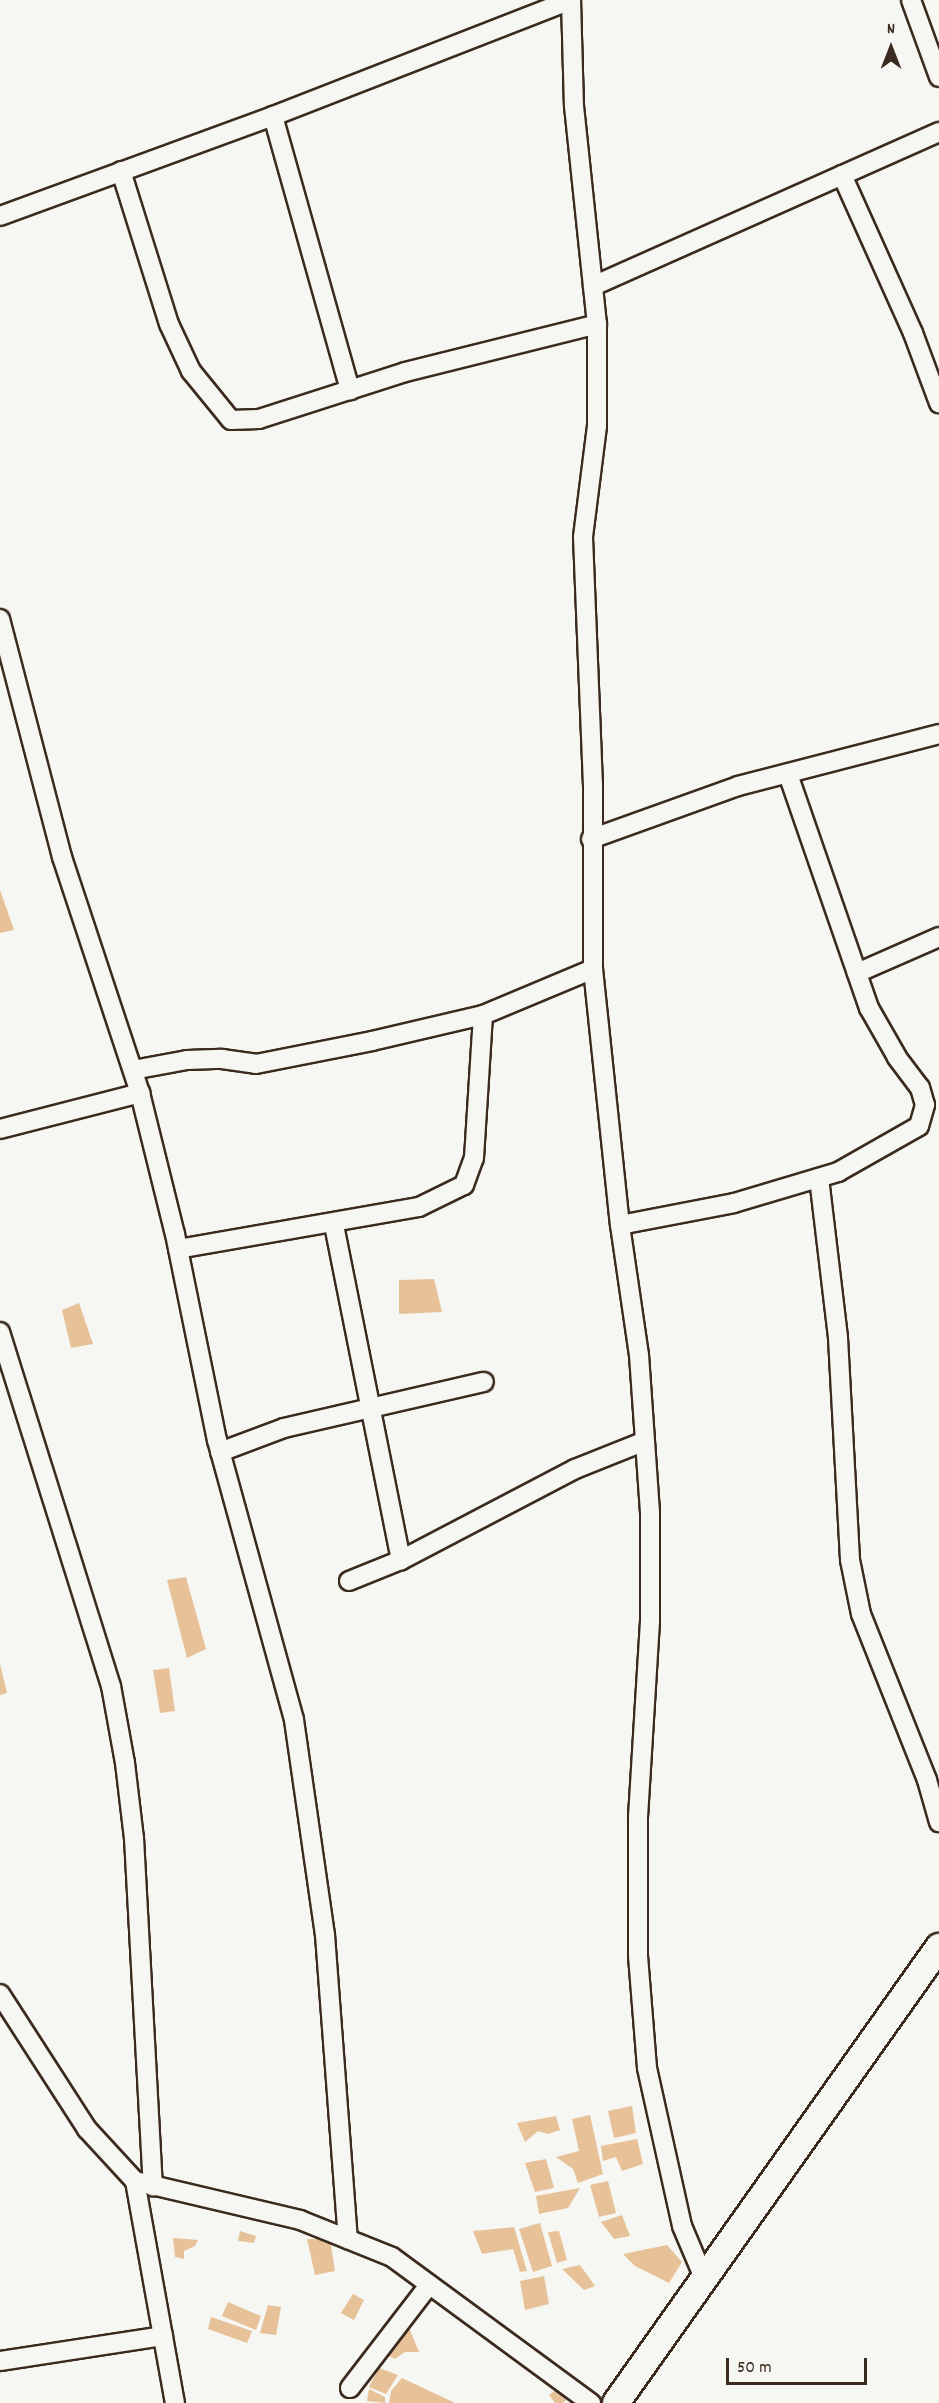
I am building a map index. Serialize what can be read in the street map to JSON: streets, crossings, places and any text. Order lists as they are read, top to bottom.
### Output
{
  "scale_bar": "50 m",
  "north": "top"
}
